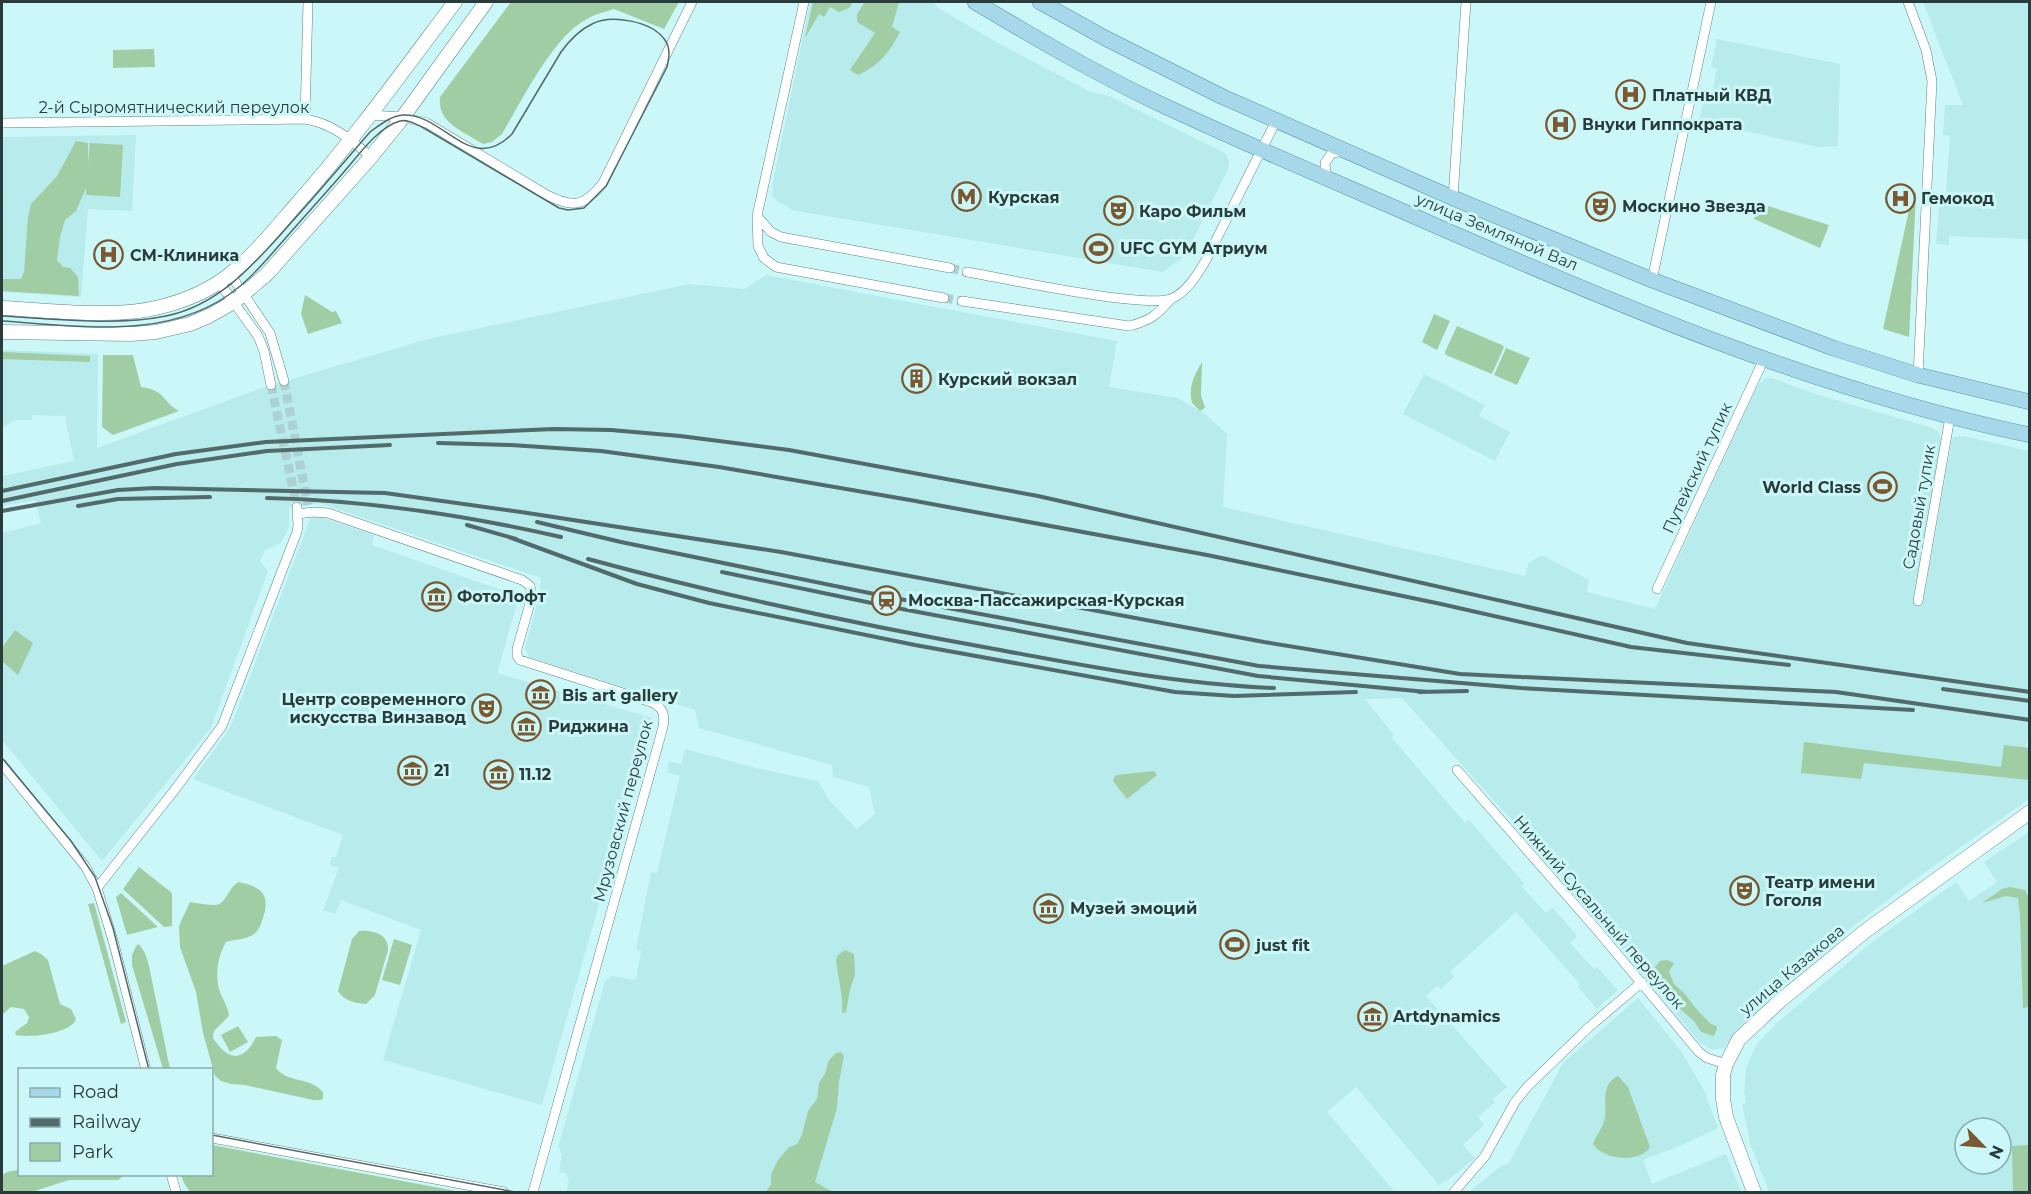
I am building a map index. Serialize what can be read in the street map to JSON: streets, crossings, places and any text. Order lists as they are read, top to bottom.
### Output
{
  "streets": {
    "main road": ["улица Земляной Вал", "улица Казакова"],
    "street": [
      "2-й Сыромятнический переулок",
      "Путейский тупик",
      "Садовый тупик",
      "Мрузовский переулок",
      "Нижний Сусальный переулок"
    ]
  },
  "crossings": [
    ["улица Земляной Вал", "Путейский тупик"],
    ["улица Земляной Вал", "Садовый тупик"],
    ["Нижний Сусальный переулок", "улица Казакова"]
  ],
  "places": {
    "hospital": [
      "Платный КВД",
      "Внуки Гиппократа",
      "Гемокод",
      "СМ-Клиника"
    ],
    "metro station": ["Курская"],
    "theatre": [
      "Москино Звезда",
      "Каро Фильм",
      "Центр современного искусства Винзавод",
      "Театр имени Гоголя"
    ],
    "sports": ["UFC GYM Атриум", "World Class", "just fit"],
    "building": ["Курский вокзал"],
    "museum": [
      "ФотоЛофт",
      "Bis art gallery",
      "Риджина",
      "21",
      "11.12",
      "Музей эмоций",
      "Artdynamics"
    ],
    "station": ["Москва-Пассажирская-Курская"]
  },
  "legend": ["Road", "Railway", "Park"],
  "north": "bottom right"
}
